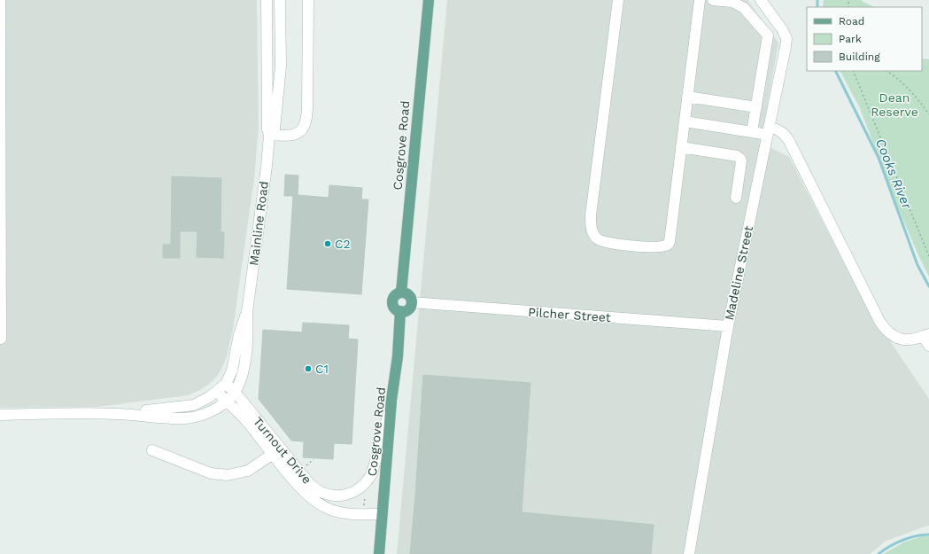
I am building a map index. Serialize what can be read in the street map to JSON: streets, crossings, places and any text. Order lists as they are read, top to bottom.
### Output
{
  "streets": {
    "main road": ["Cosgrove Road"],
    "street": [
      "Mainline Road",
      "Madeline Street",
      "Pilcher Street",
      "Turnout Drive"
    ]
  },
  "crossings": [
    ["Cosgrove Road", "Pilcher Street"],
    ["Cosgrove Road", "Turnout Drive"],
    ["Mainline Road", "Turnout Drive"],
    ["Madeline Street", "Pilcher Street"]
  ],
  "water": ["Cooks River"],
  "parks": ["Dean Reserve"],
  "places": ["C2", "C1"],
  "legend": ["Road", "Park", "Building"]
}
